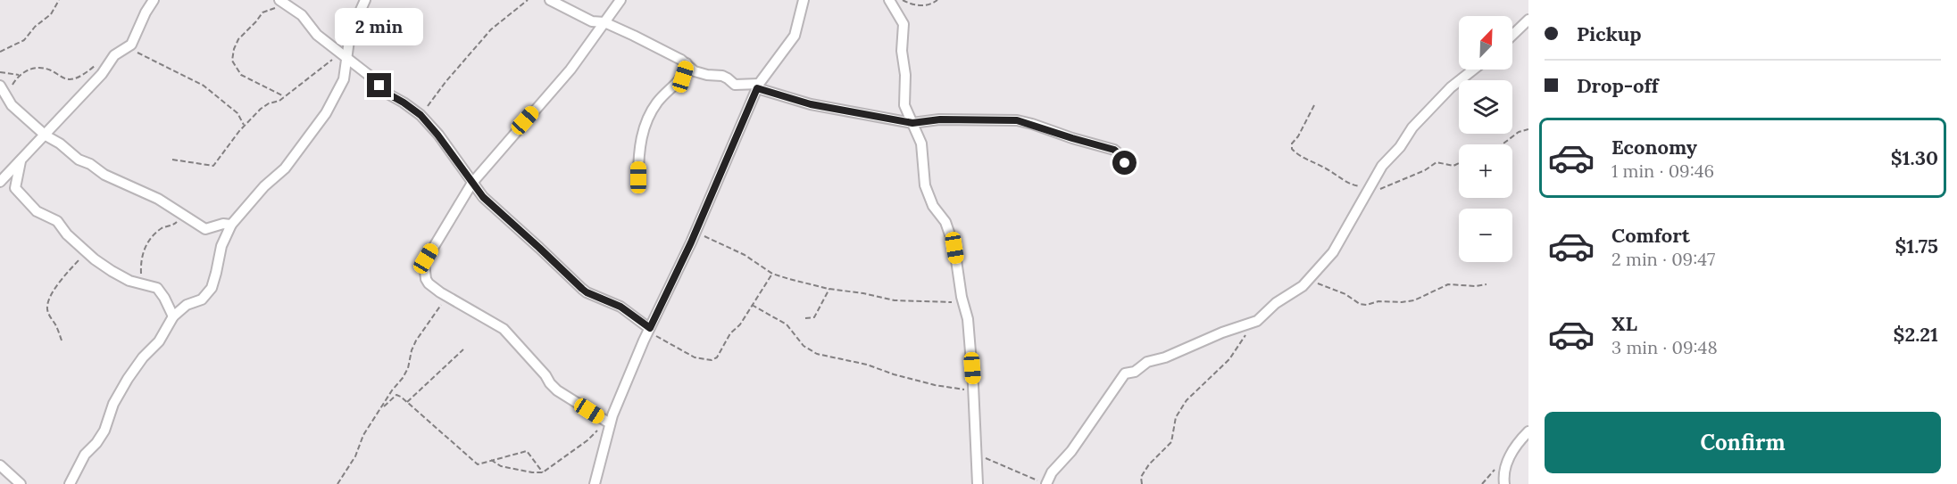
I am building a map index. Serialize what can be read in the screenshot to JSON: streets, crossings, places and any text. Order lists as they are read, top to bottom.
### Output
{
  "north": "top right",
  "page": {
    "banner": ["Pickup", "Drop-off"],
    "bubble": "2 min",
    "map_buttons": ["+", "−"],
    "list": [
      {
        "name": "Economy",
        "note": "1 min · 09:46",
        "value": "$1.30"
      },
      {
        "name": "Comfort",
        "note": "2 min · 09:47",
        "value": "$1.75"
      },
      {
        "name": "XL",
        "note": "3 min · 09:48",
        "value": "$2.21"
      }
    ],
    "buttons": "Confirm"
  }
}
